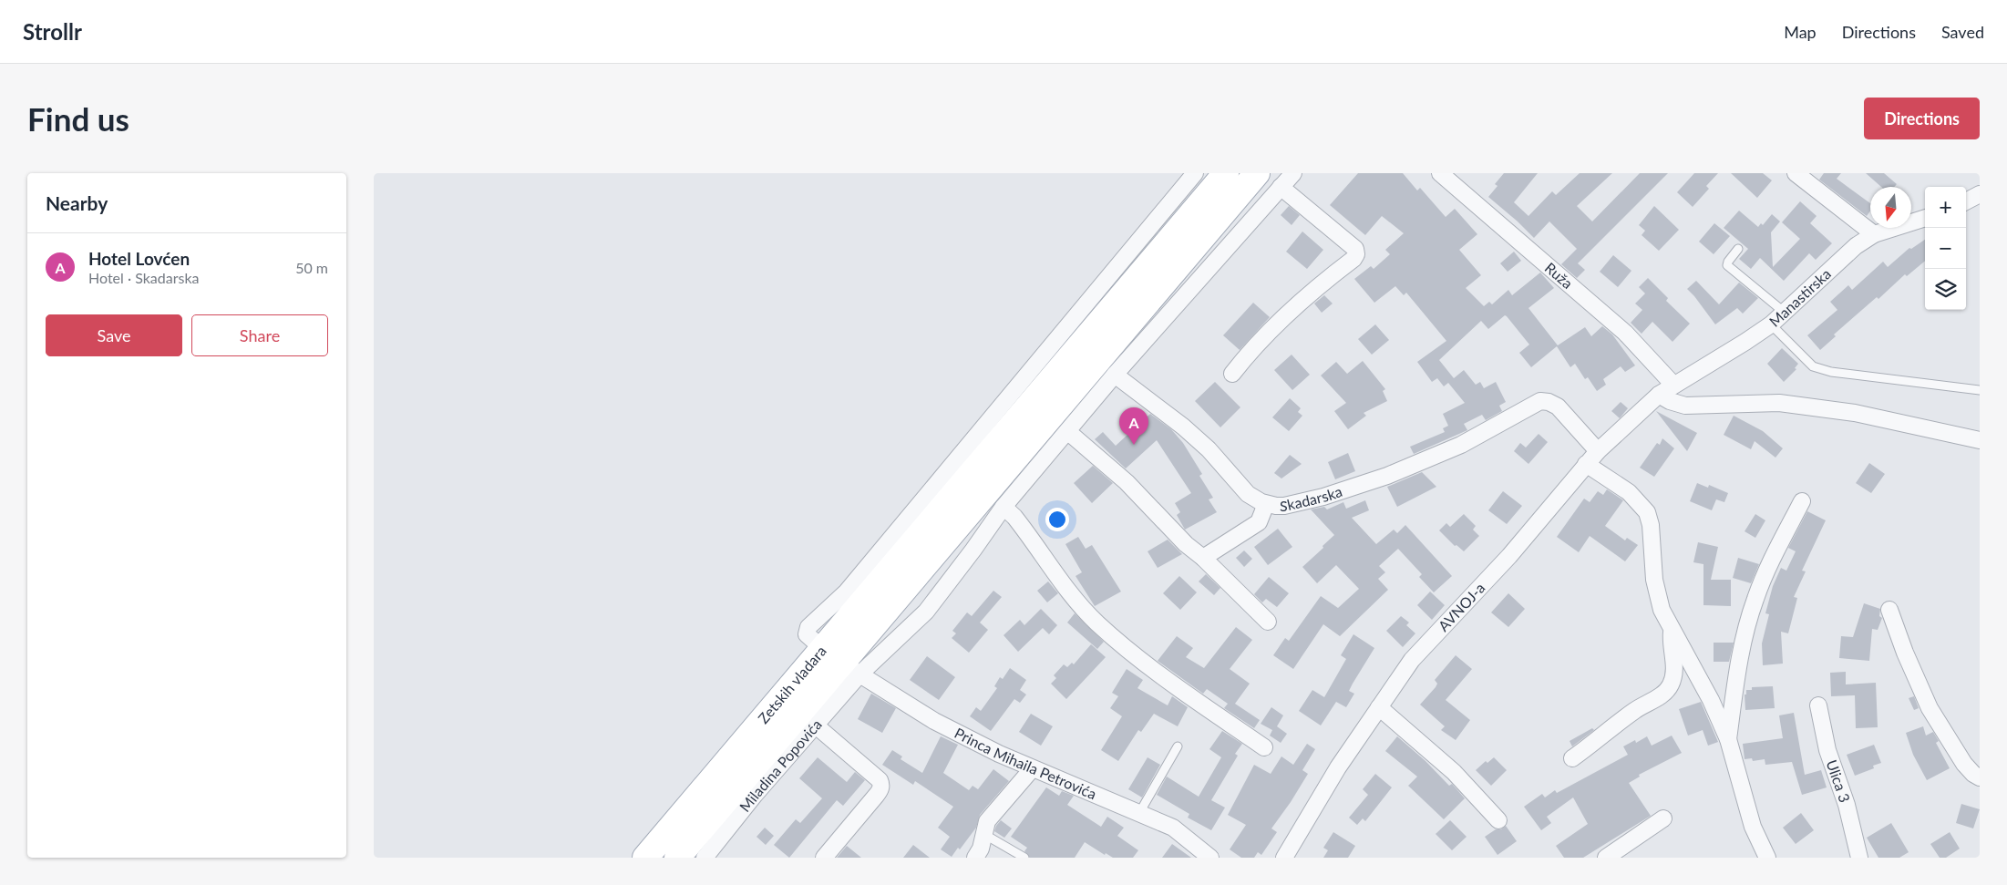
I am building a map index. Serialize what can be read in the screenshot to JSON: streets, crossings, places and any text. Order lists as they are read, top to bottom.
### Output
{
  "streets": {
    "main road": ["Zetskih vladara"],
    "street": [
      "Ruža",
      "Manastirska",
      "Skadarska",
      "AVNOJ-a",
      "Princa Mihaila Petrovića",
      "Miladina Popovića",
      "Ulica 3"
    ]
  },
  "crossings": [
    ["Ruža", "Manastirska"],
    ["Ruža", "AVNOJ-a"],
    ["Manastirska", "AVNOJ-a"],
    ["Skadarska", "AVNOJ-a"],
    ["Skadarska", "Miladina Popovića"],
    ["Zetskih vladara", "Princa Mihaila Petrovića"],
    ["Zetskih vladara", "Miladina Popovića"],
    ["Princa Mihaila Petrovića", "Miladina Popovića"]
  ],
  "north": "bottom",
  "page": {
    "header": "Strollr",
    "nav": ["Map", "Directions", "Saved"],
    "buttons": [
      "Directions",
      ["Save", "Share"]
    ],
    "title": "Find us",
    "heading": "Nearby",
    "map_buttons": ["+", "−"],
    "list": [
      {
        "mark": "A",
        "name": "Hotel Lovćen",
        "note": "Hotel · Skadarska",
        "value": "50 m"
      }
    ],
    "pins": "A"
  }
}
